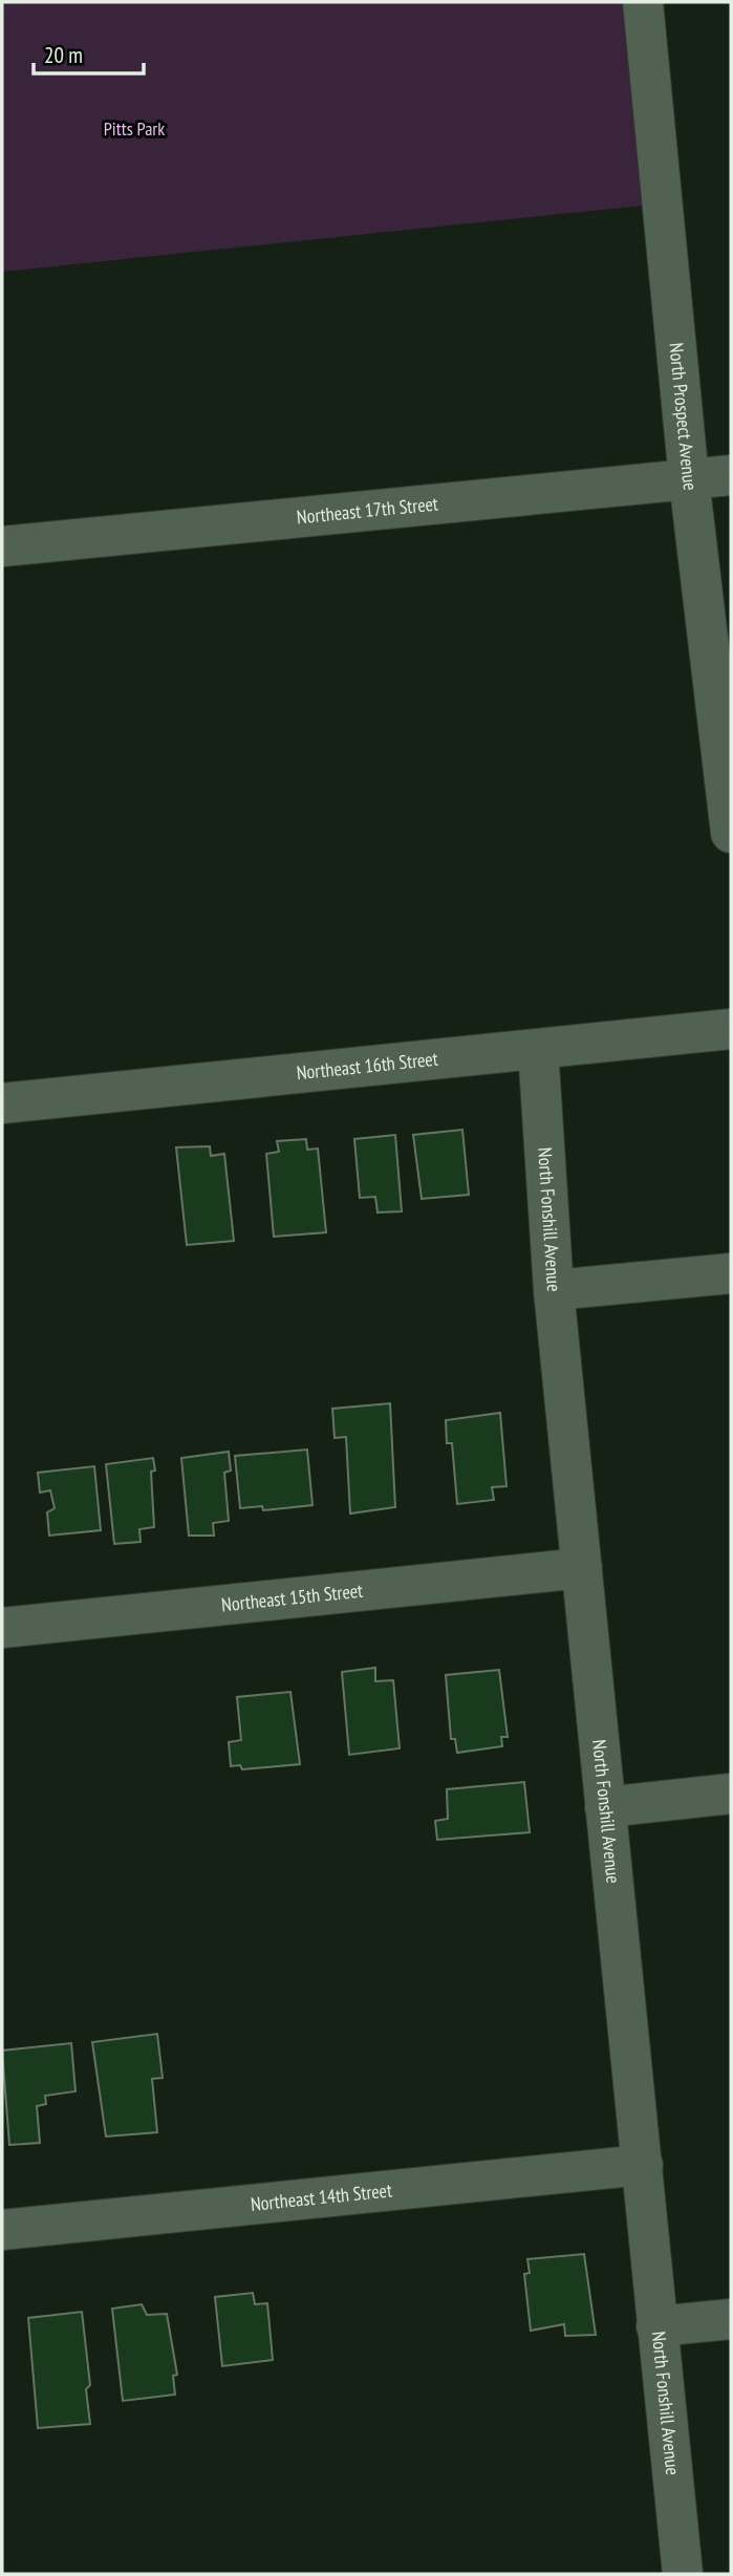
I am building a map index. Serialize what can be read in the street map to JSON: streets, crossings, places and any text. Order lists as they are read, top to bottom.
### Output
{
  "streets": {
    "street": [
      "North Prospect Avenue",
      "Northeast 17th Street",
      "Northeast 16th Street",
      "North Fonshill Avenue",
      "Northeast 15th Street",
      "Northeast 14th Street"
    ]
  },
  "crossings": [
    ["North Prospect Avenue", "Northeast 17th Street"],
    ["Northeast 16th Street", "North Fonshill Avenue"],
    ["North Fonshill Avenue", "Northeast 15th Street"],
    ["North Fonshill Avenue", "Northeast 14th Street"]
  ],
  "parks": ["Pitts Park"],
  "scale_bar": "20 m"
}
